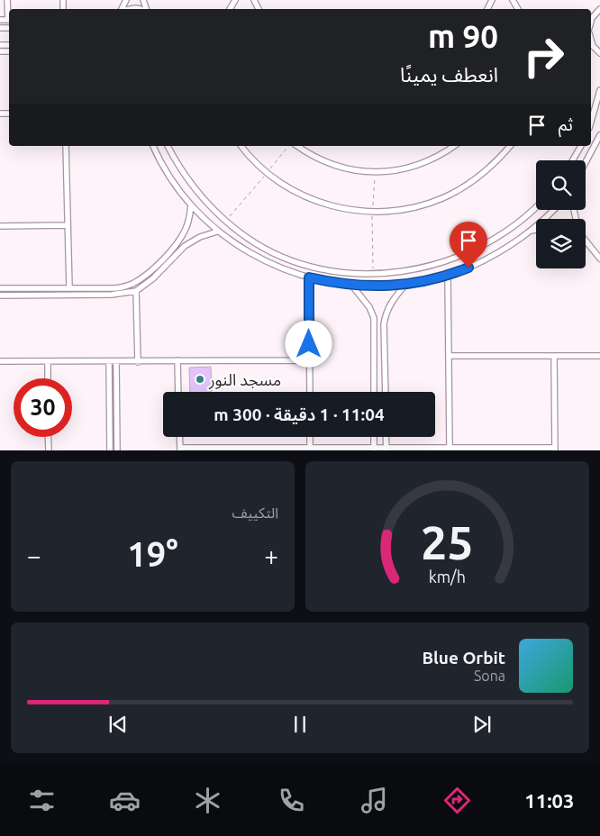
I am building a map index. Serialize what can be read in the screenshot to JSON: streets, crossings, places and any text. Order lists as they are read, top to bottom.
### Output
{
  "places": ["مسجد النور"],
  "page": {
    "turn": ["90 m", "انعطف يمينًا"],
    "then": "ثم",
    "limit": "30",
    "trip": "11:04 · 1 دقيقة · 300 m",
    "tile": "التكييف",
    "heat": ["−", "19°", "+"],
    "song": ["Blue Orbit", "Sona"],
    "tabs": "11:03",
    "gauge": ["25", "km/h"]
  }
}
